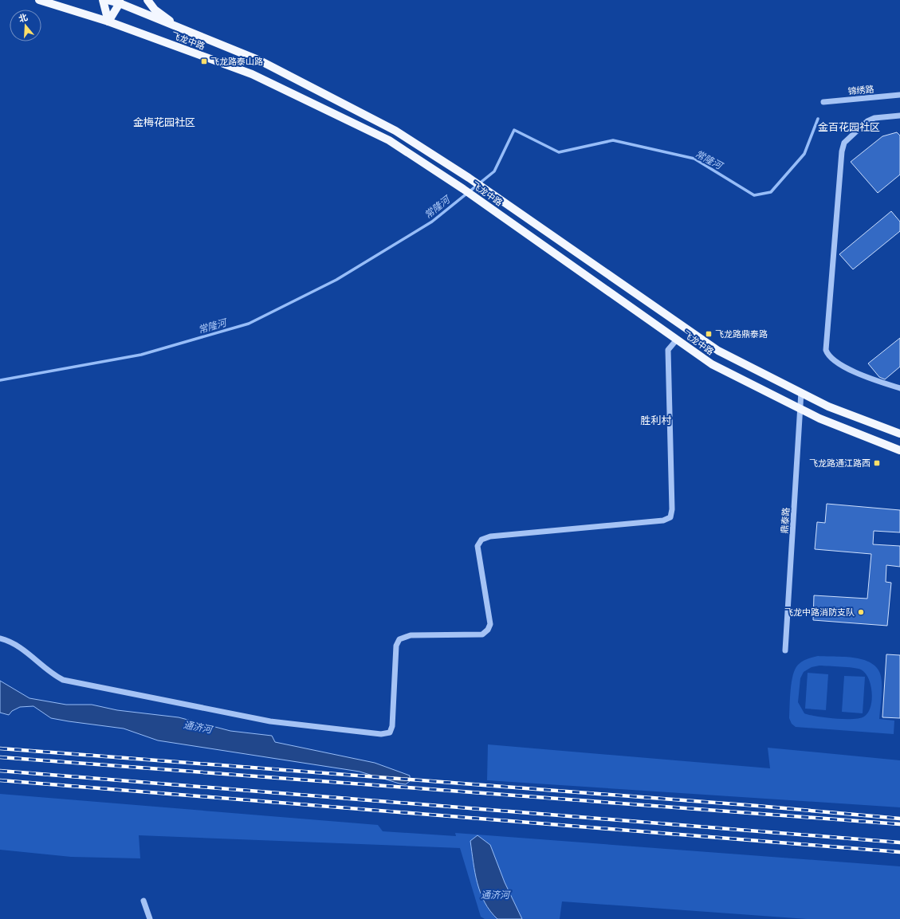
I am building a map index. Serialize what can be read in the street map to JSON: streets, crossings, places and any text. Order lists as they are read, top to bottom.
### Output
{
  "streets": {
    "main road": ["飞龙中路"],
    "street": ["锦绣路", "鼎泰路"]
  },
  "crossings": [
    ["飞龙中路", "鼎泰路"]
  ],
  "districts": ["金梅花园社区", "金百花园社区", "胜利村"],
  "water": ["常隆河", "通济河"],
  "places": {
    "transit": ["飞龙路泰山路", "飞龙路鼎泰路", "飞龙路通江路西"],
    "other": ["飞龙中路消防支队"]
  },
  "north": "top"
}
